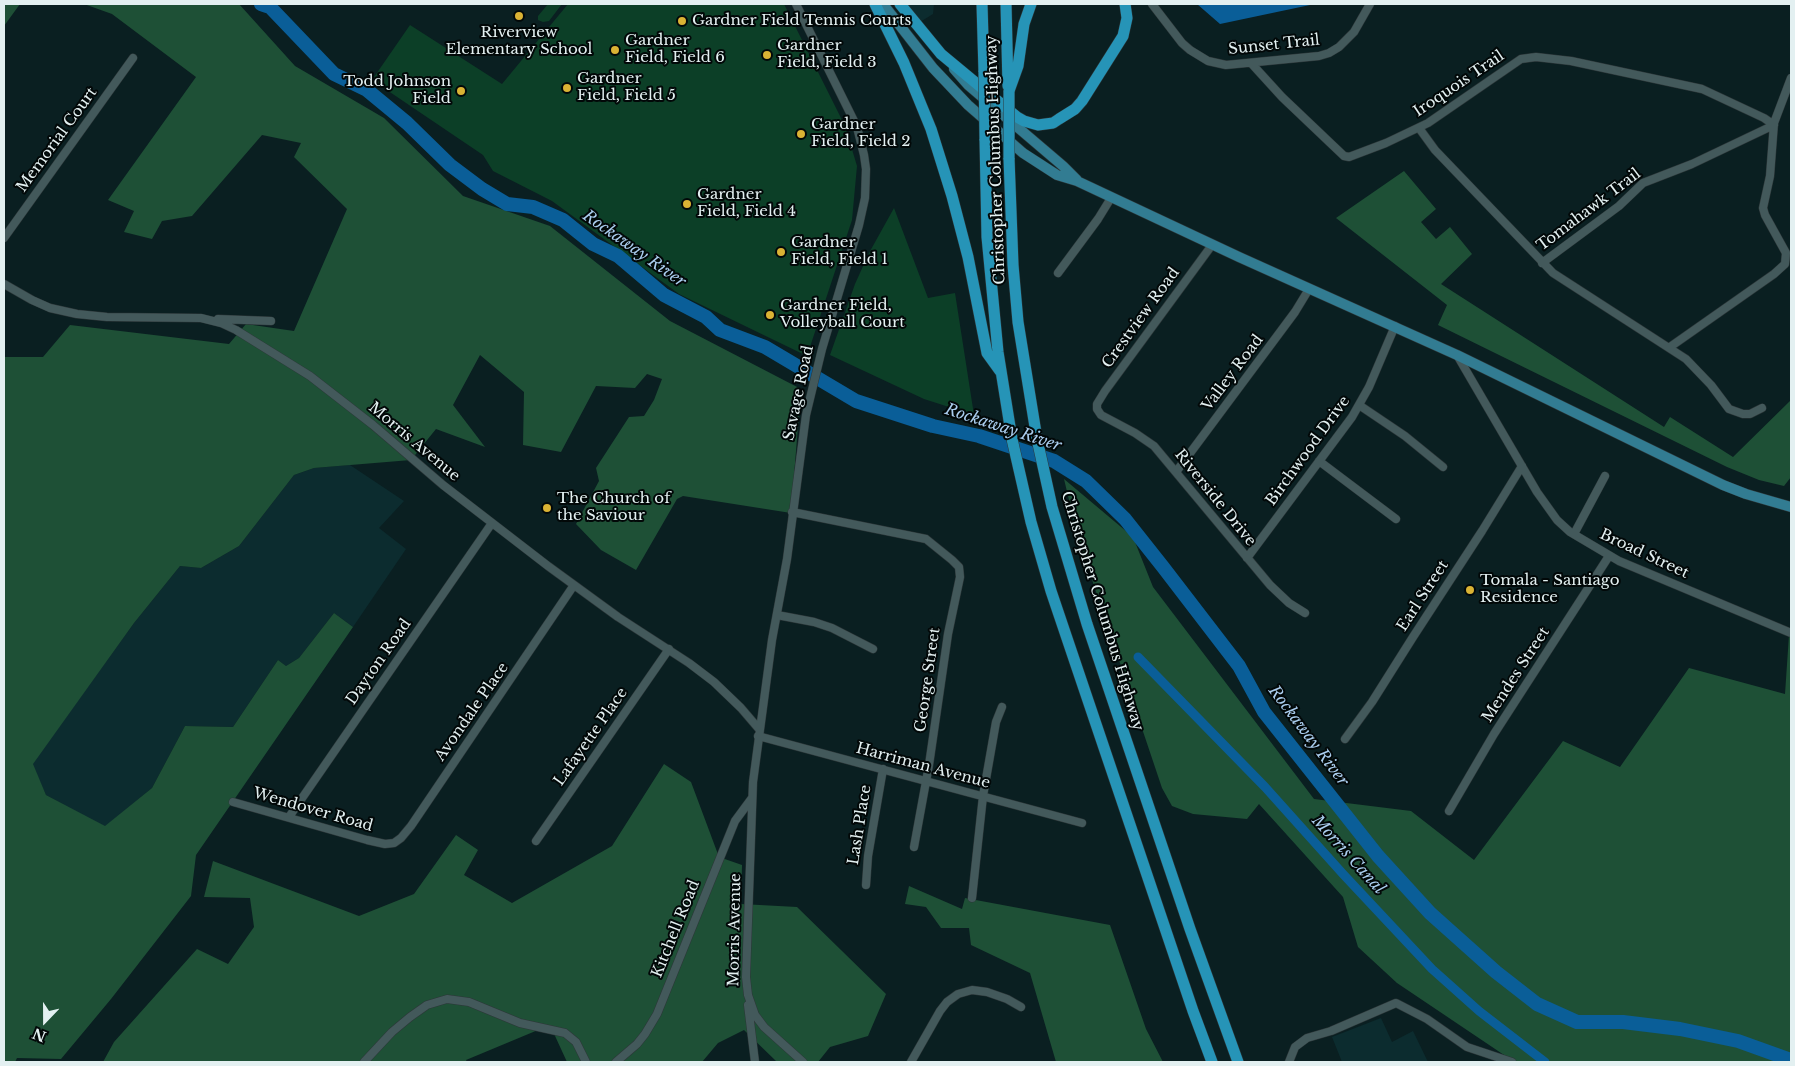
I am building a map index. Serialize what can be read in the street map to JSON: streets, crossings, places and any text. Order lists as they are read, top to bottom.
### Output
{
  "streets": {
    "highway": ["Christopher Columbus Highway"],
    "street": [
      "Sunset Trail",
      "Iroquois Trail",
      "Memorial Court",
      "Tomahawk Trail",
      "Crestview Road",
      "Valley Road",
      "Savage Road",
      "Morris Avenue",
      "Birchwood Drive",
      "Riverside Drive",
      "Broad Street",
      "Earl Street",
      "Dayton Road",
      "Mendes Street",
      "George Street",
      "Avondale Place",
      "Lafayette Place",
      "Harriman Avenue",
      "Wendover Road",
      "Lash Place",
      "Kitchell Road"
    ]
  },
  "crossings": [
    ["Sunset Trail", "Iroquois Trail"],
    ["Iroquois Trail", "Tomahawk Trail"],
    ["Crestview Road", "Riverside Drive"],
    ["Valley Road", "Riverside Drive"],
    ["Savage Road", "Morris Avenue"],
    ["Savage Road", "George Street"],
    ["Savage Road", "Harriman Avenue"],
    ["Morris Avenue", "Dayton Road"],
    ["Morris Avenue", "Avondale Place"],
    ["Morris Avenue", "Lafayette Place"],
    ["Morris Avenue", "Harriman Avenue"],
    ["Morris Avenue", "Kitchell Road"],
    ["Birchwood Drive", "Riverside Drive"],
    ["Broad Street", "Earl Street"],
    ["Broad Street", "Mendes Street"],
    ["Dayton Road", "Wendover Road"],
    ["George Street", "Harriman Avenue"],
    ["Avondale Place", "Wendover Road"],
    ["Harriman Avenue", "Lash Place"]
  ],
  "water": ["Rockaway River", "Morris Canal"],
  "places": [
    "Riverview Elementary School",
    "Gardner Field Tennis Courts",
    "Gardner Field, Field 6",
    "Gardner Field, Field 3",
    "Gardner Field, Field 5",
    "Todd Johnson Field",
    "Gardner Field, Field 2",
    "Gardner Field, Field 4",
    "Gardner Field, Field 1",
    "Gardner Field, Volleyball Court",
    "The Church of the Saviour",
    "Tomala - Santiago Residence"
  ],
  "north": "bottom"
}
